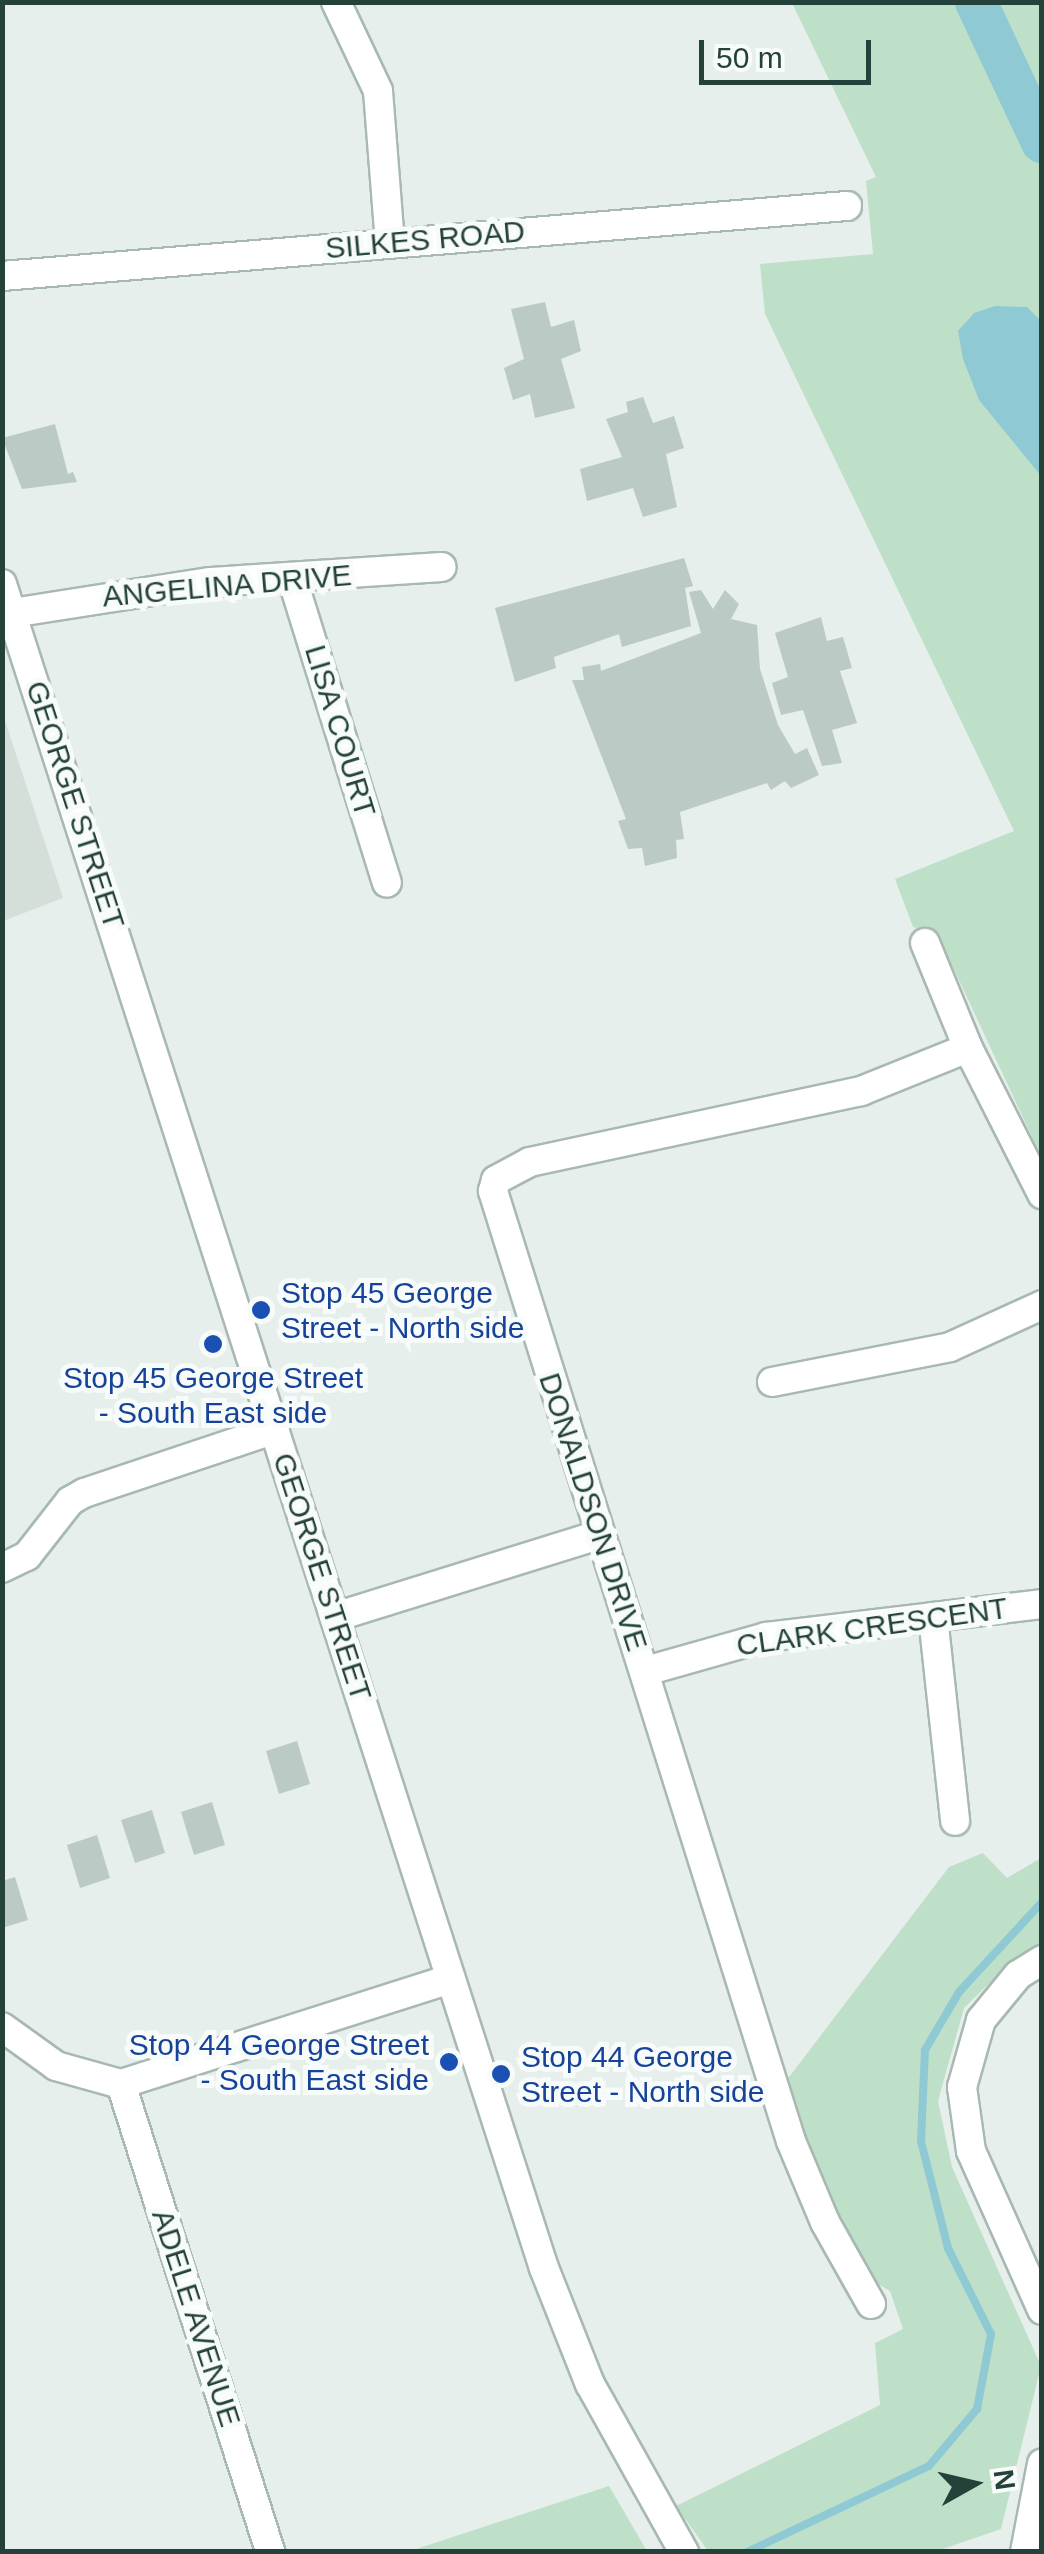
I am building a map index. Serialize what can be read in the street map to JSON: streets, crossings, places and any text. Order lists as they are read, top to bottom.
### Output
{
  "streets": {
    "street": [
      "SILKES ROAD",
      "ANGELINA DRIVE",
      "LISA COURT",
      "GEORGE STREET",
      "DONALDSON DRIVE",
      "CLARK CRESCENT",
      "ADELE AVENUE"
    ]
  },
  "crossings": [
    ["ANGELINA DRIVE", "LISA COURT"],
    ["ANGELINA DRIVE", "GEORGE STREET"],
    ["DONALDSON DRIVE", "CLARK CRESCENT"]
  ],
  "places": [
    "Stop 45 George Street - North side",
    "Stop 45 George Street - South East side",
    "Stop 44 George Street - South East side",
    "Stop 44 George Street - North side"
  ],
  "scale_bar": "50 m",
  "north": "right"
}
